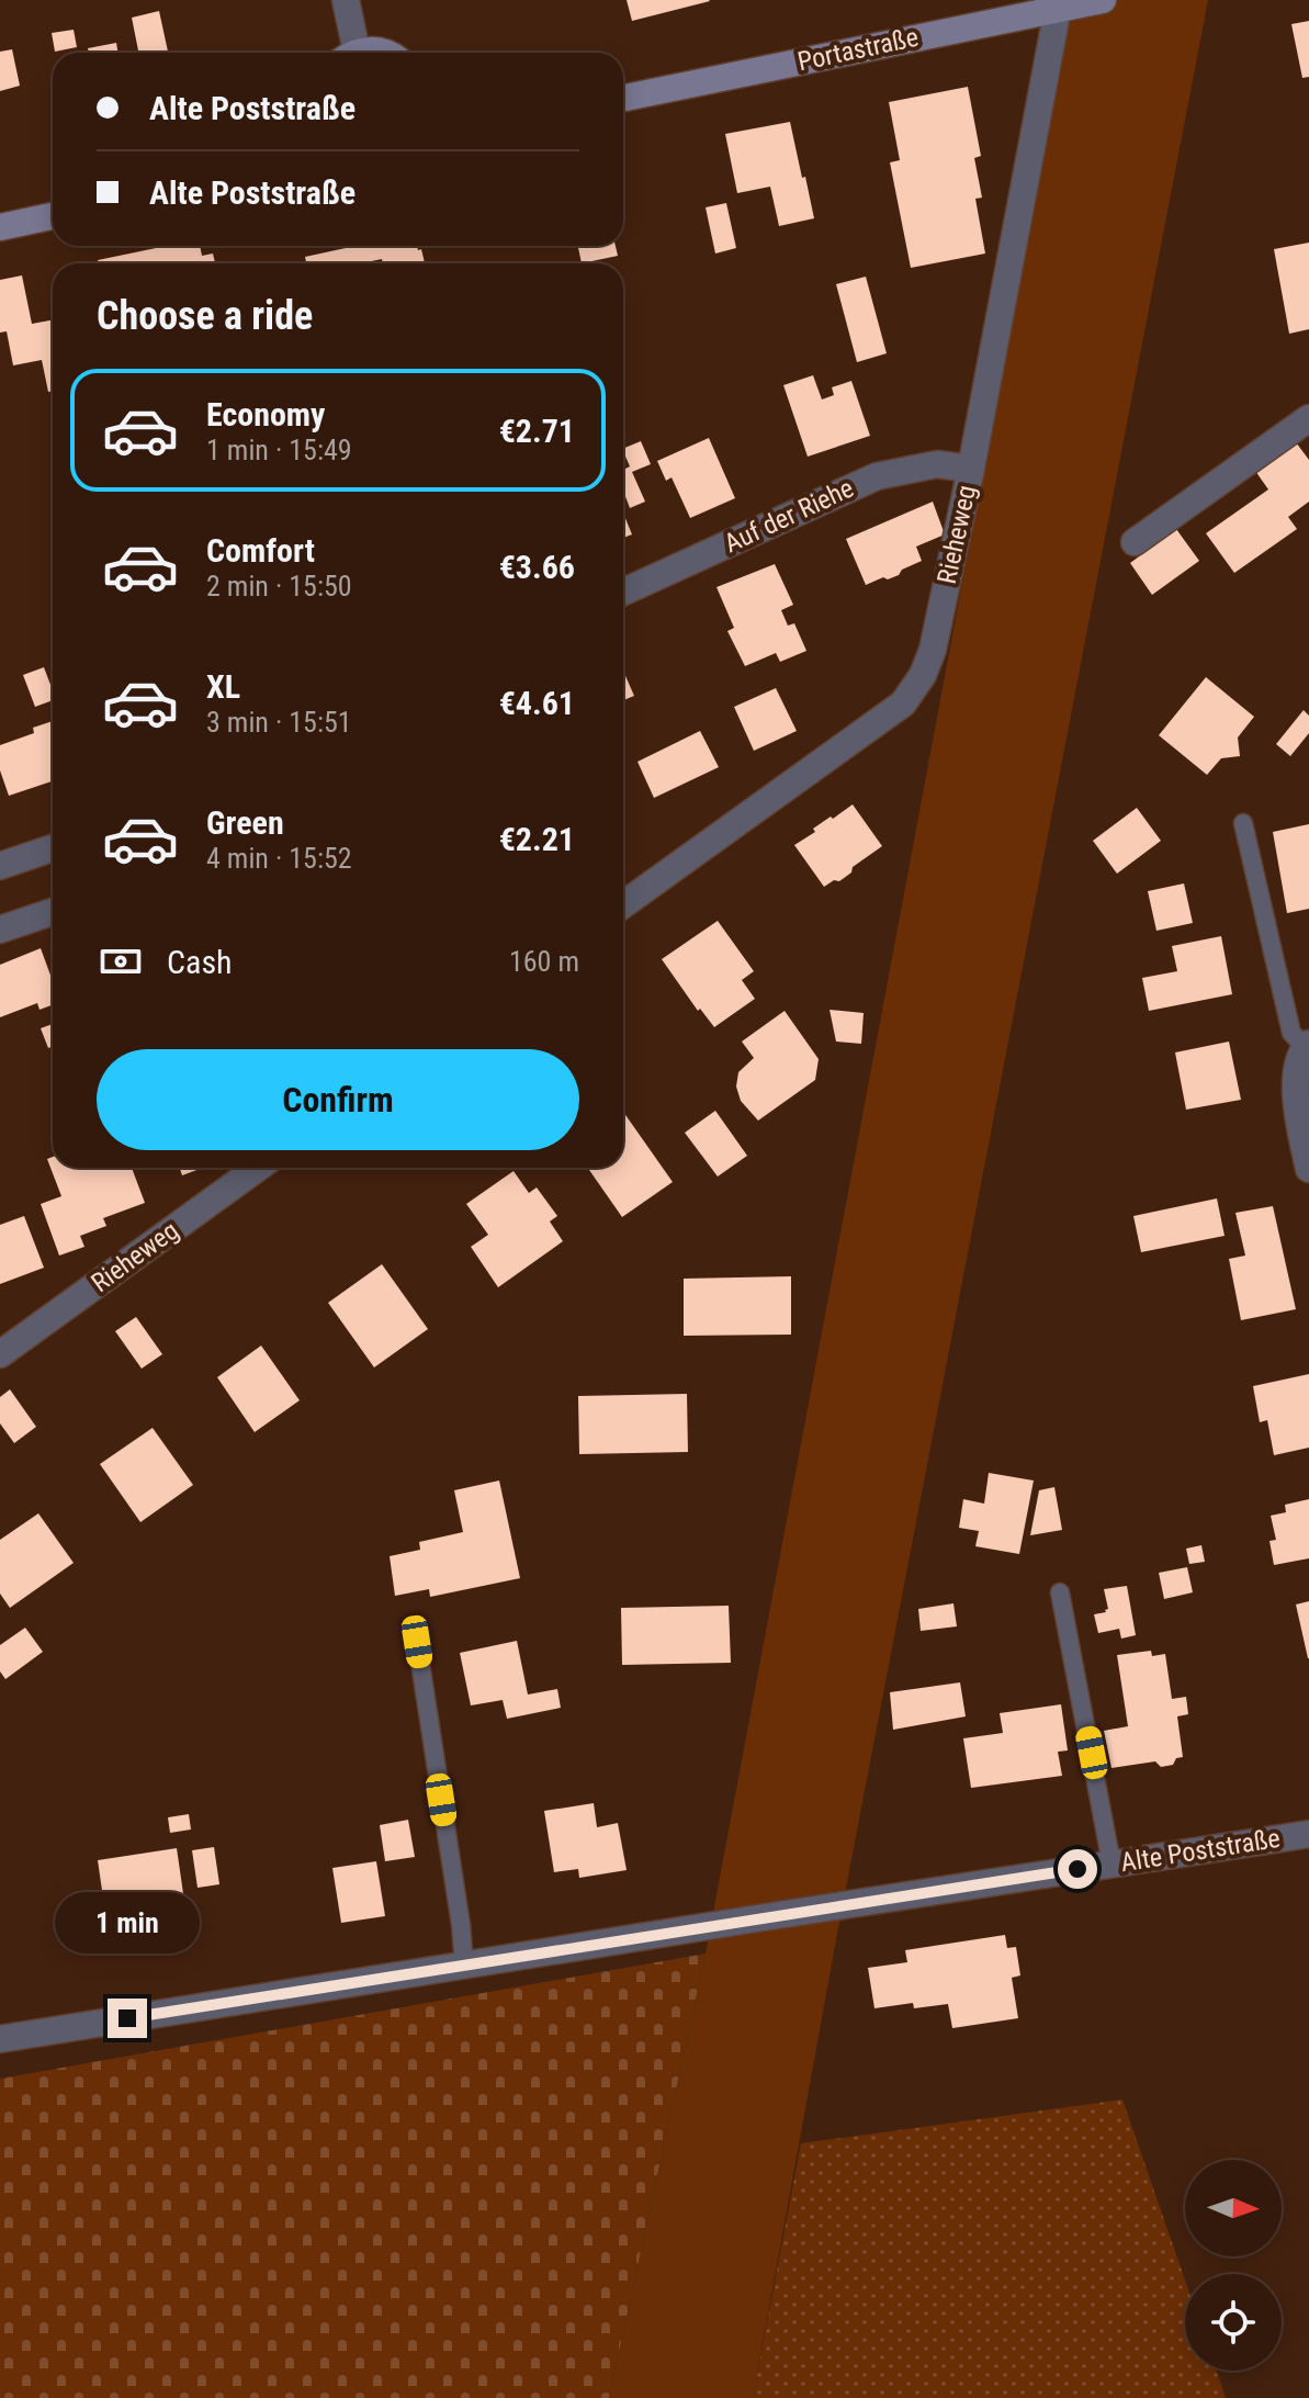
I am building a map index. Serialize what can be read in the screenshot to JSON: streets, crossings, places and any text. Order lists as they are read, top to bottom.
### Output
{
  "streets": {
    "main road": ["Portastraße"],
    "street": ["Auf der Riehe", "Rieheweg", "Alte Poststraße"]
  },
  "crossings": [
    ["Portastraße", "Rieheweg"],
    ["Auf der Riehe", "Rieheweg"]
  ],
  "north": "right",
  "page": {
    "banner": ["Alte Poststraße", "Alte Poststraße"],
    "heading": "Choose a ride",
    "list": [
      {
        "name": "Economy",
        "note": "1 min · 15:49",
        "value": "€2.71"
      },
      {
        "name": "Comfort",
        "note": "2 min · 15:50",
        "value": "€3.66"
      },
      {
        "name": "XL",
        "note": "3 min · 15:51",
        "value": "€4.61"
      },
      {
        "name": "Green",
        "note": "4 min · 15:52",
        "value": "€2.21"
      }
    ],
    "pay": ["Cash", "160 m"],
    "buttons": "Confirm",
    "bubble": "1 min"
  }
}
